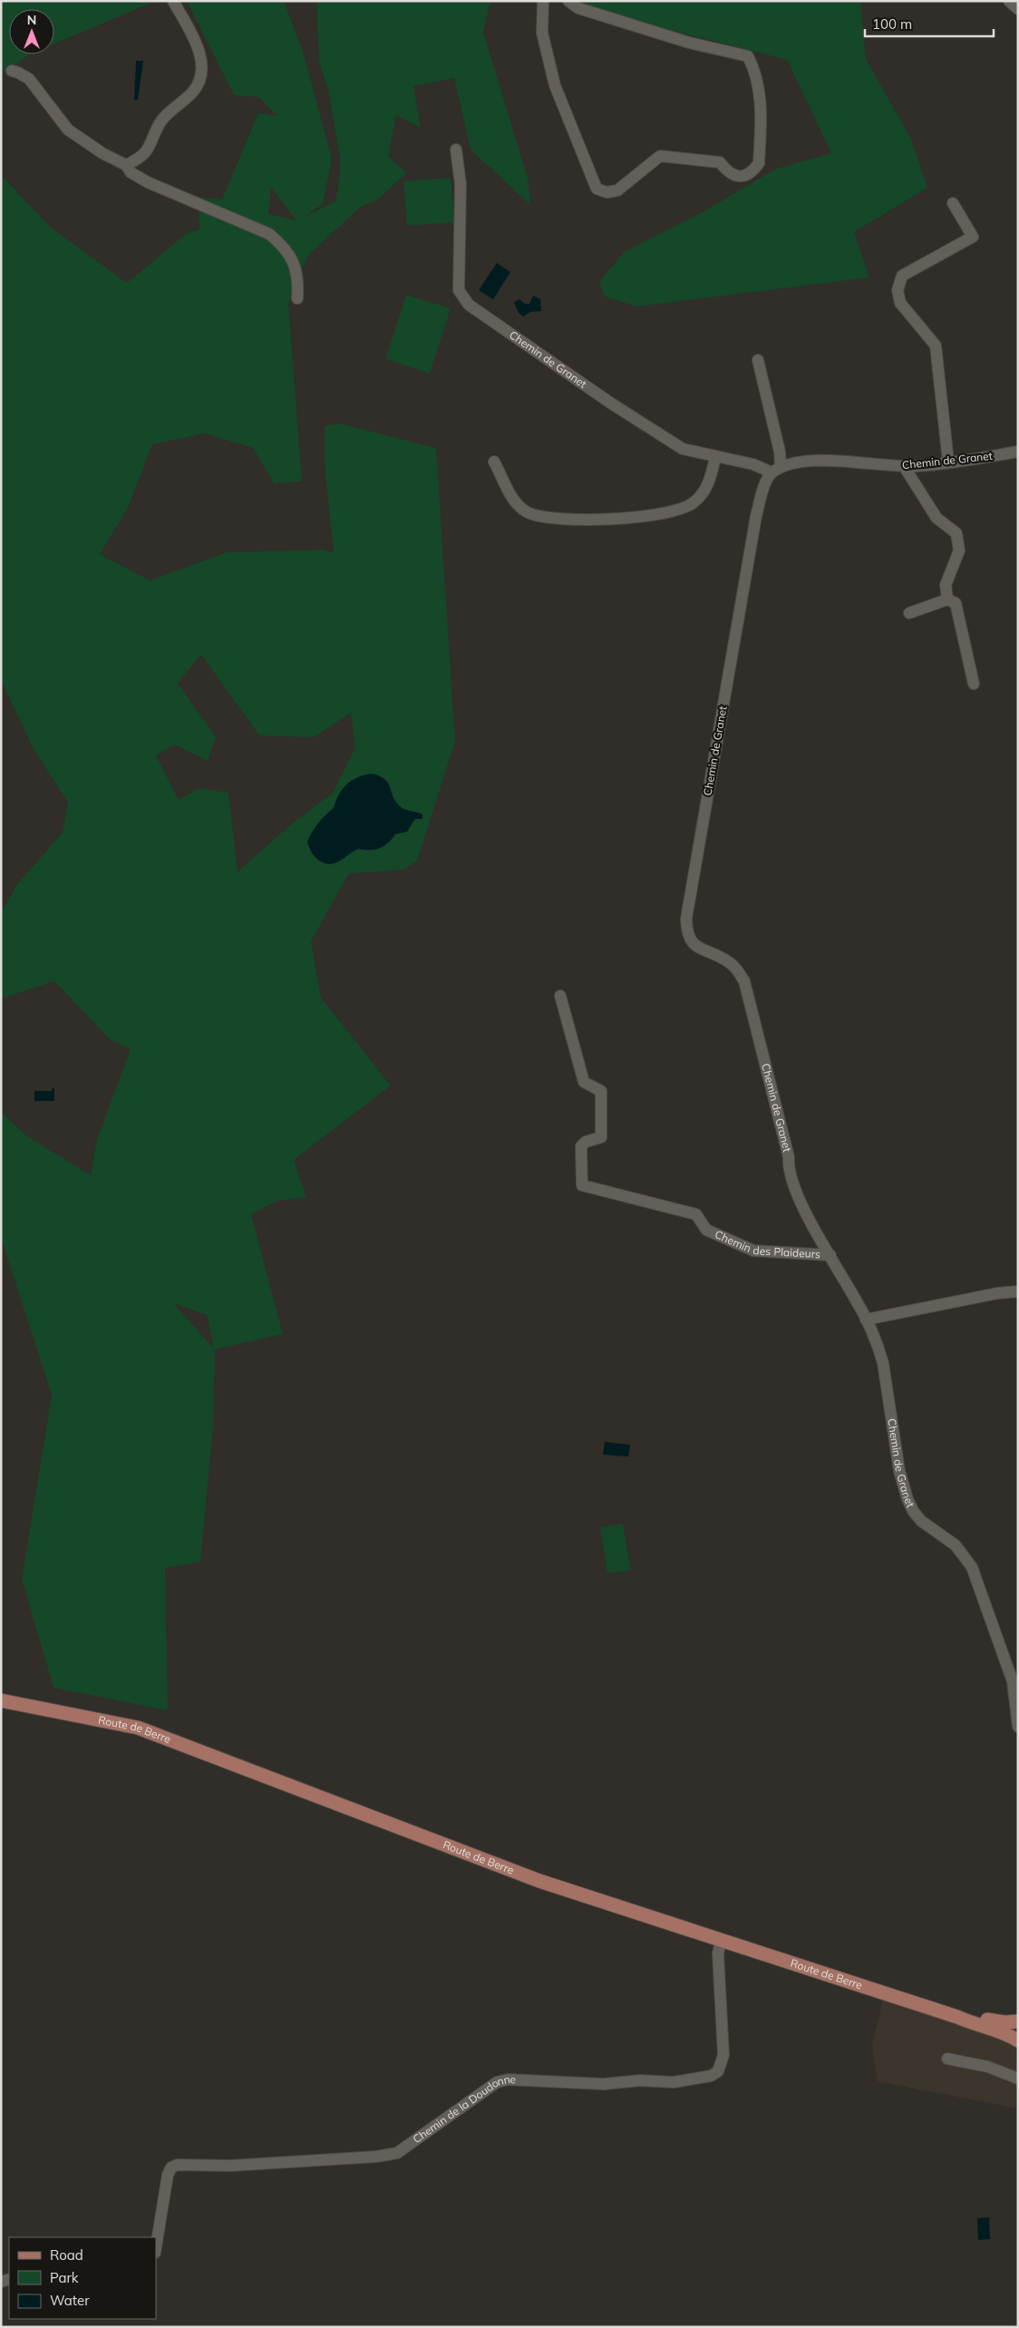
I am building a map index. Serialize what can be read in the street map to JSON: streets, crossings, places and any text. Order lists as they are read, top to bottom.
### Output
{
  "streets": {
    "main road": ["Route de Berre"],
    "street": ["Chemin de Granet", "Chemin des Plaideurs", "Chemin de la Doudonne"]
  },
  "crossings": [
    ["Chemin de Granet", "Chemin des Plaideurs"],
    ["Route de Berre", "Chemin de la Doudonne"]
  ],
  "legend": ["Road", "Park", "Water"],
  "scale_bar": "100 m",
  "north": "top"
}
